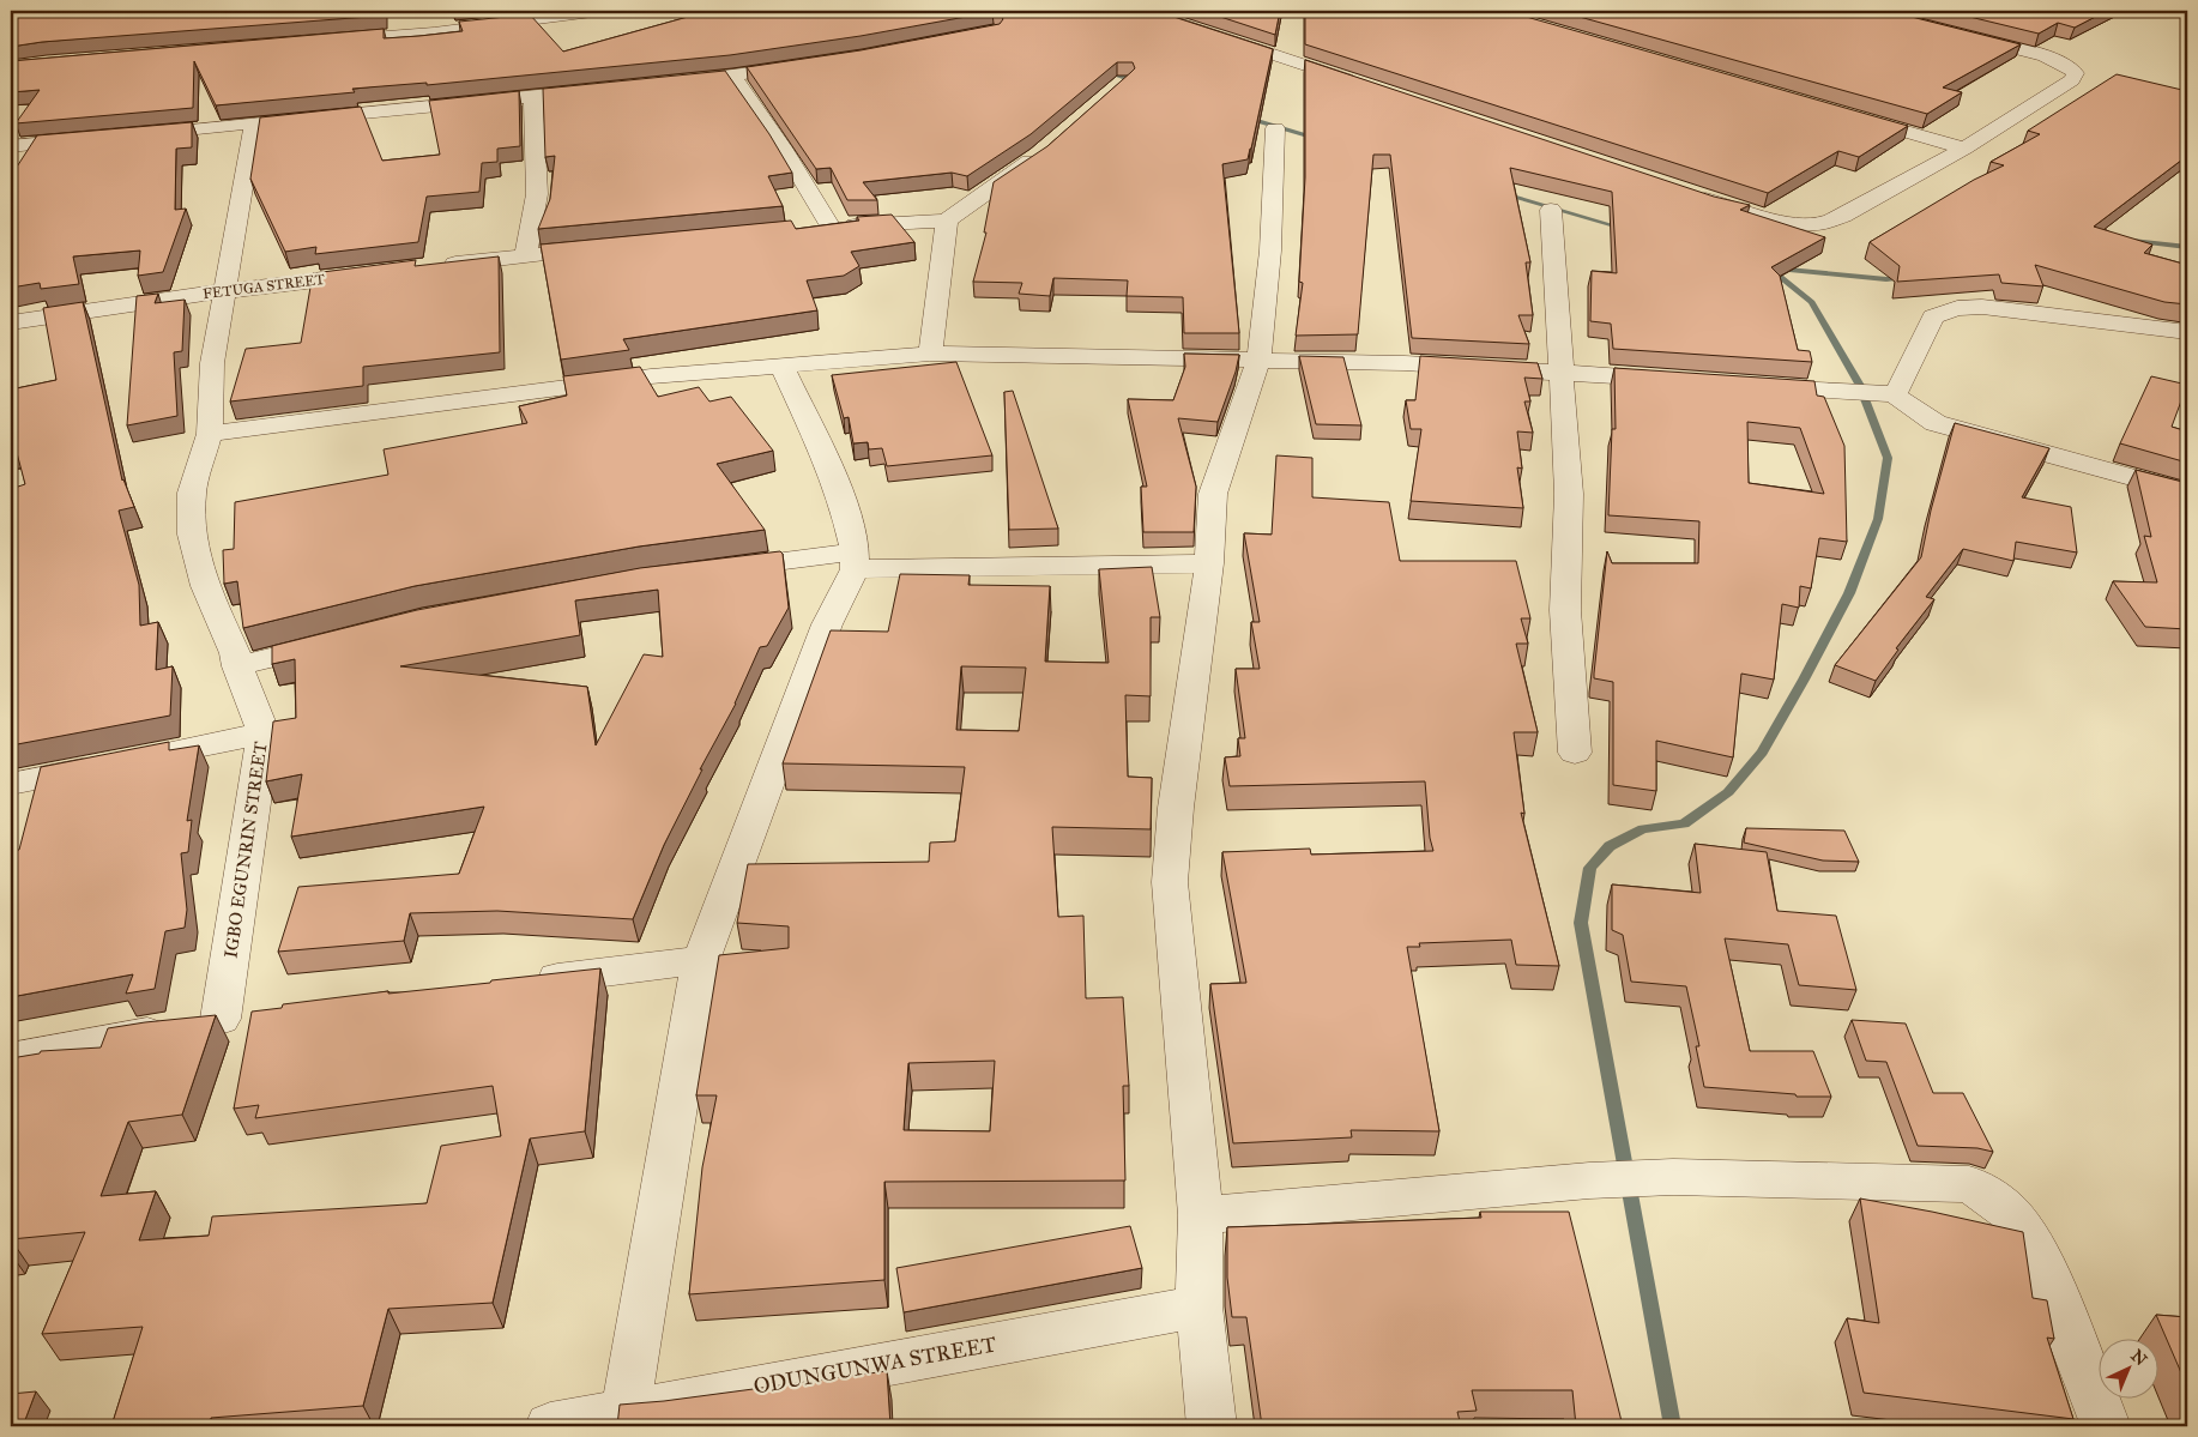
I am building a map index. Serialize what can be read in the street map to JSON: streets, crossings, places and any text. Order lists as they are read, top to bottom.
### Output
{
  "streets": {
    "street": ["FETUGA STREET", "IGBO EGUNRIN STREET", "ODUNGUNWA STREET"]
  },
  "crossings": [
    ["FETUGA STREET", "IGBO EGUNRIN STREET"]
  ],
  "north": "top right"
}
